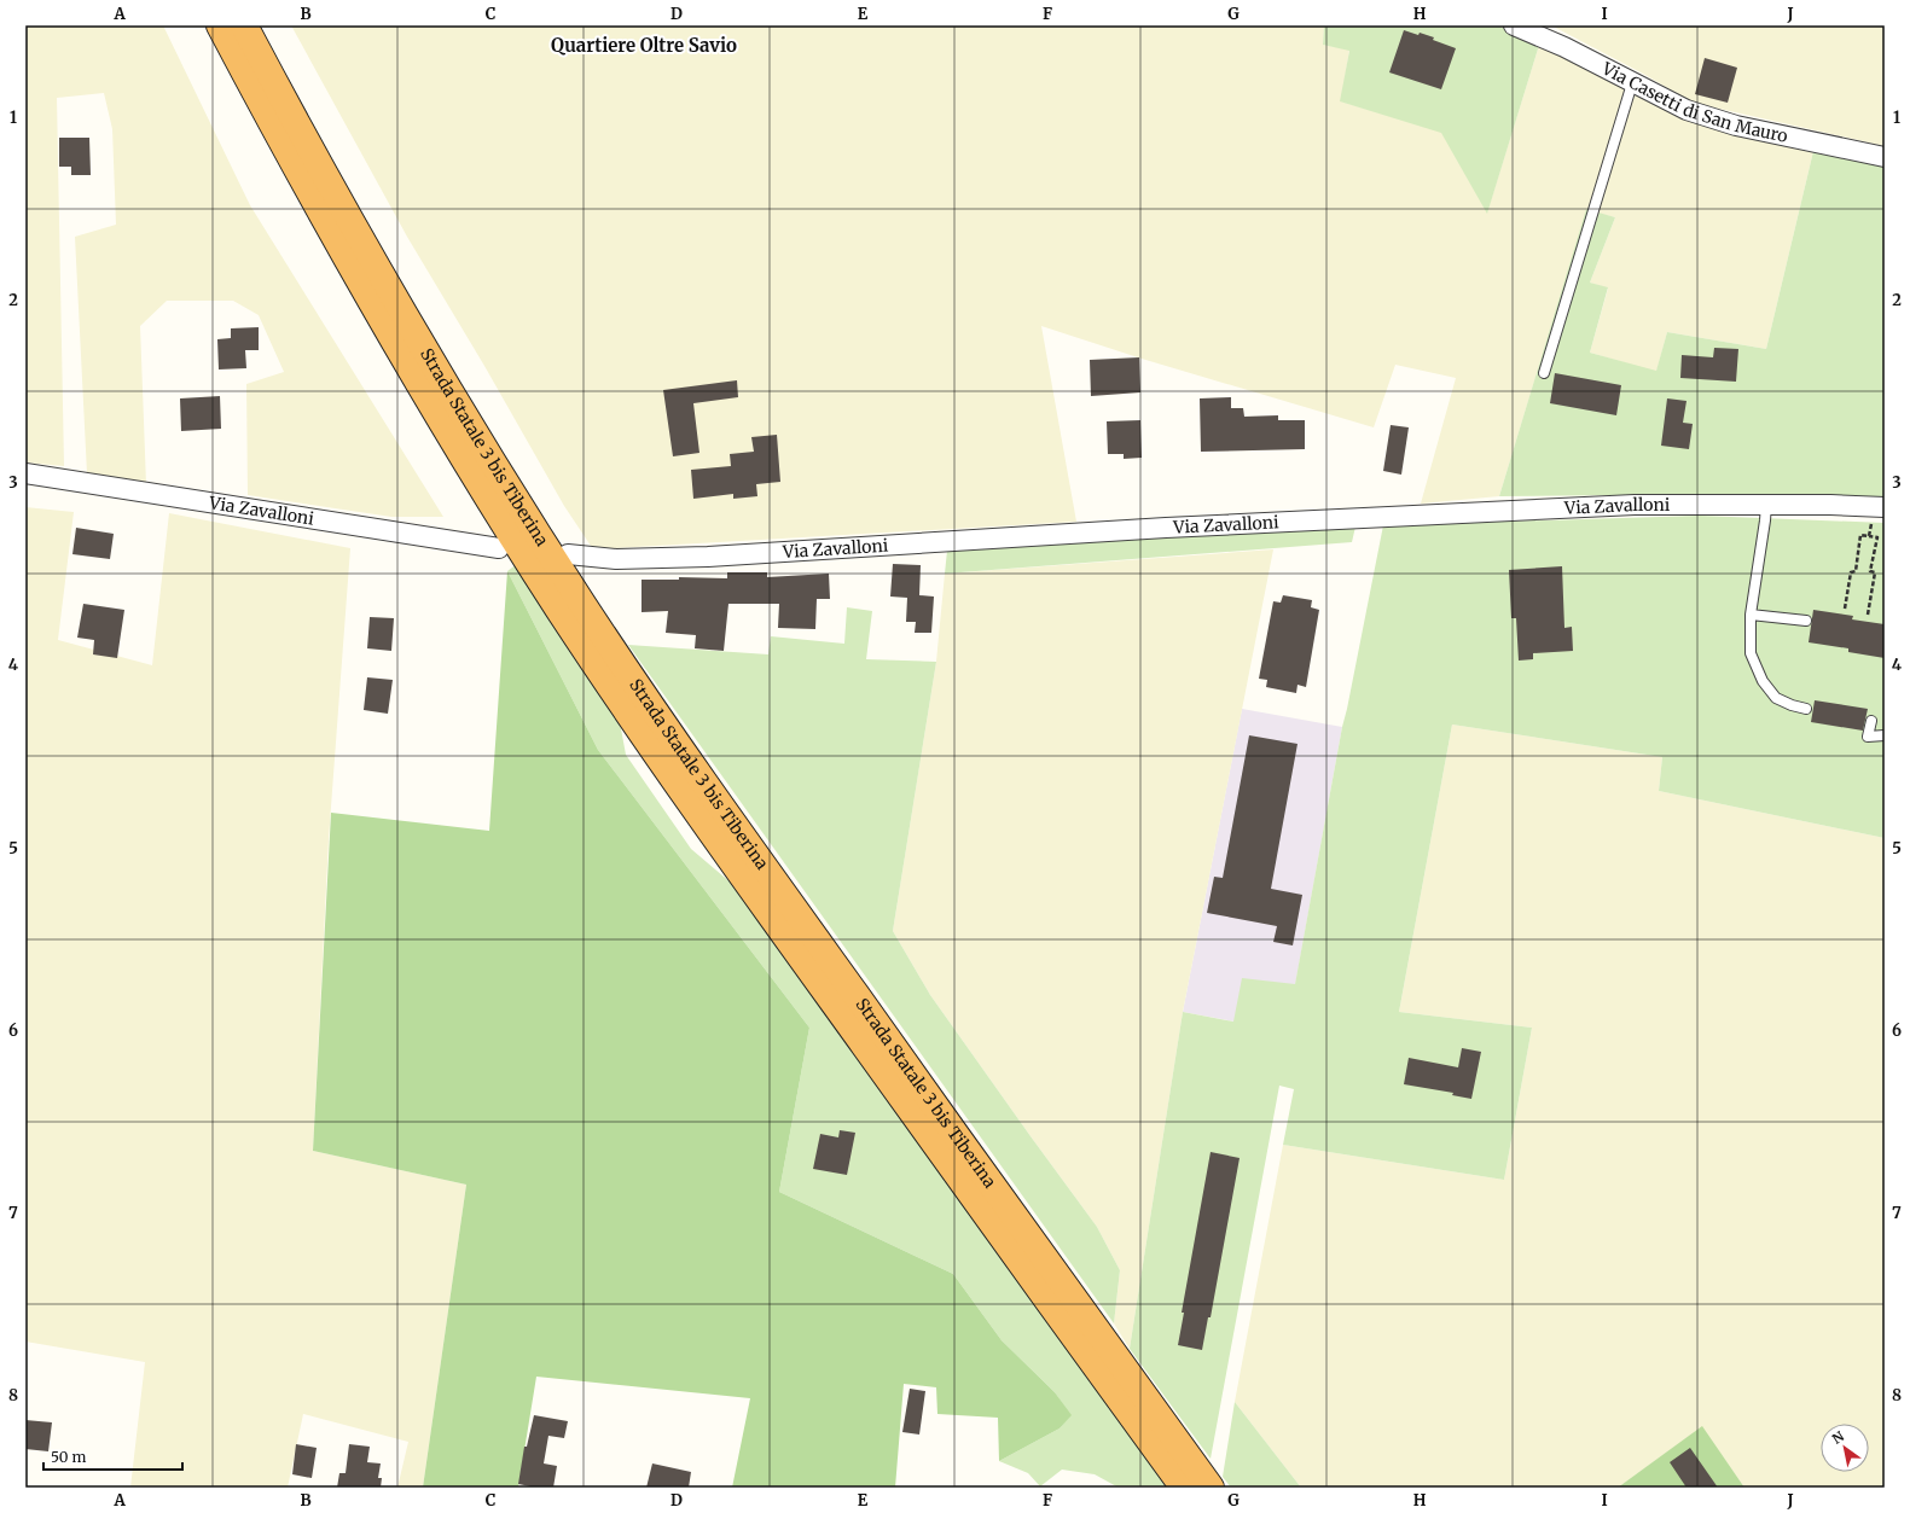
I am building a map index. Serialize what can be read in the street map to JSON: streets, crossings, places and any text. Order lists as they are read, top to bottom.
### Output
{
  "streets": {
    "highway": ["Strada Statale 3 bis Tiberina"],
    "street": ["Via Casetti di San Mauro", "Via Zavalloni"]
  },
  "districts": ["Quartiere Oltre Savio"],
  "scale_bar": "50 m",
  "north": "top left",
  "grid": {
    "columns": [
      "A",
      "B",
      "C",
      "D",
      "E",
      "F",
      "G",
      "H",
      "I",
      "J"
    ],
    "rows": [
      "1",
      "2",
      "3",
      "4",
      "5",
      "6",
      "7",
      "8"
    ]
  }
}
